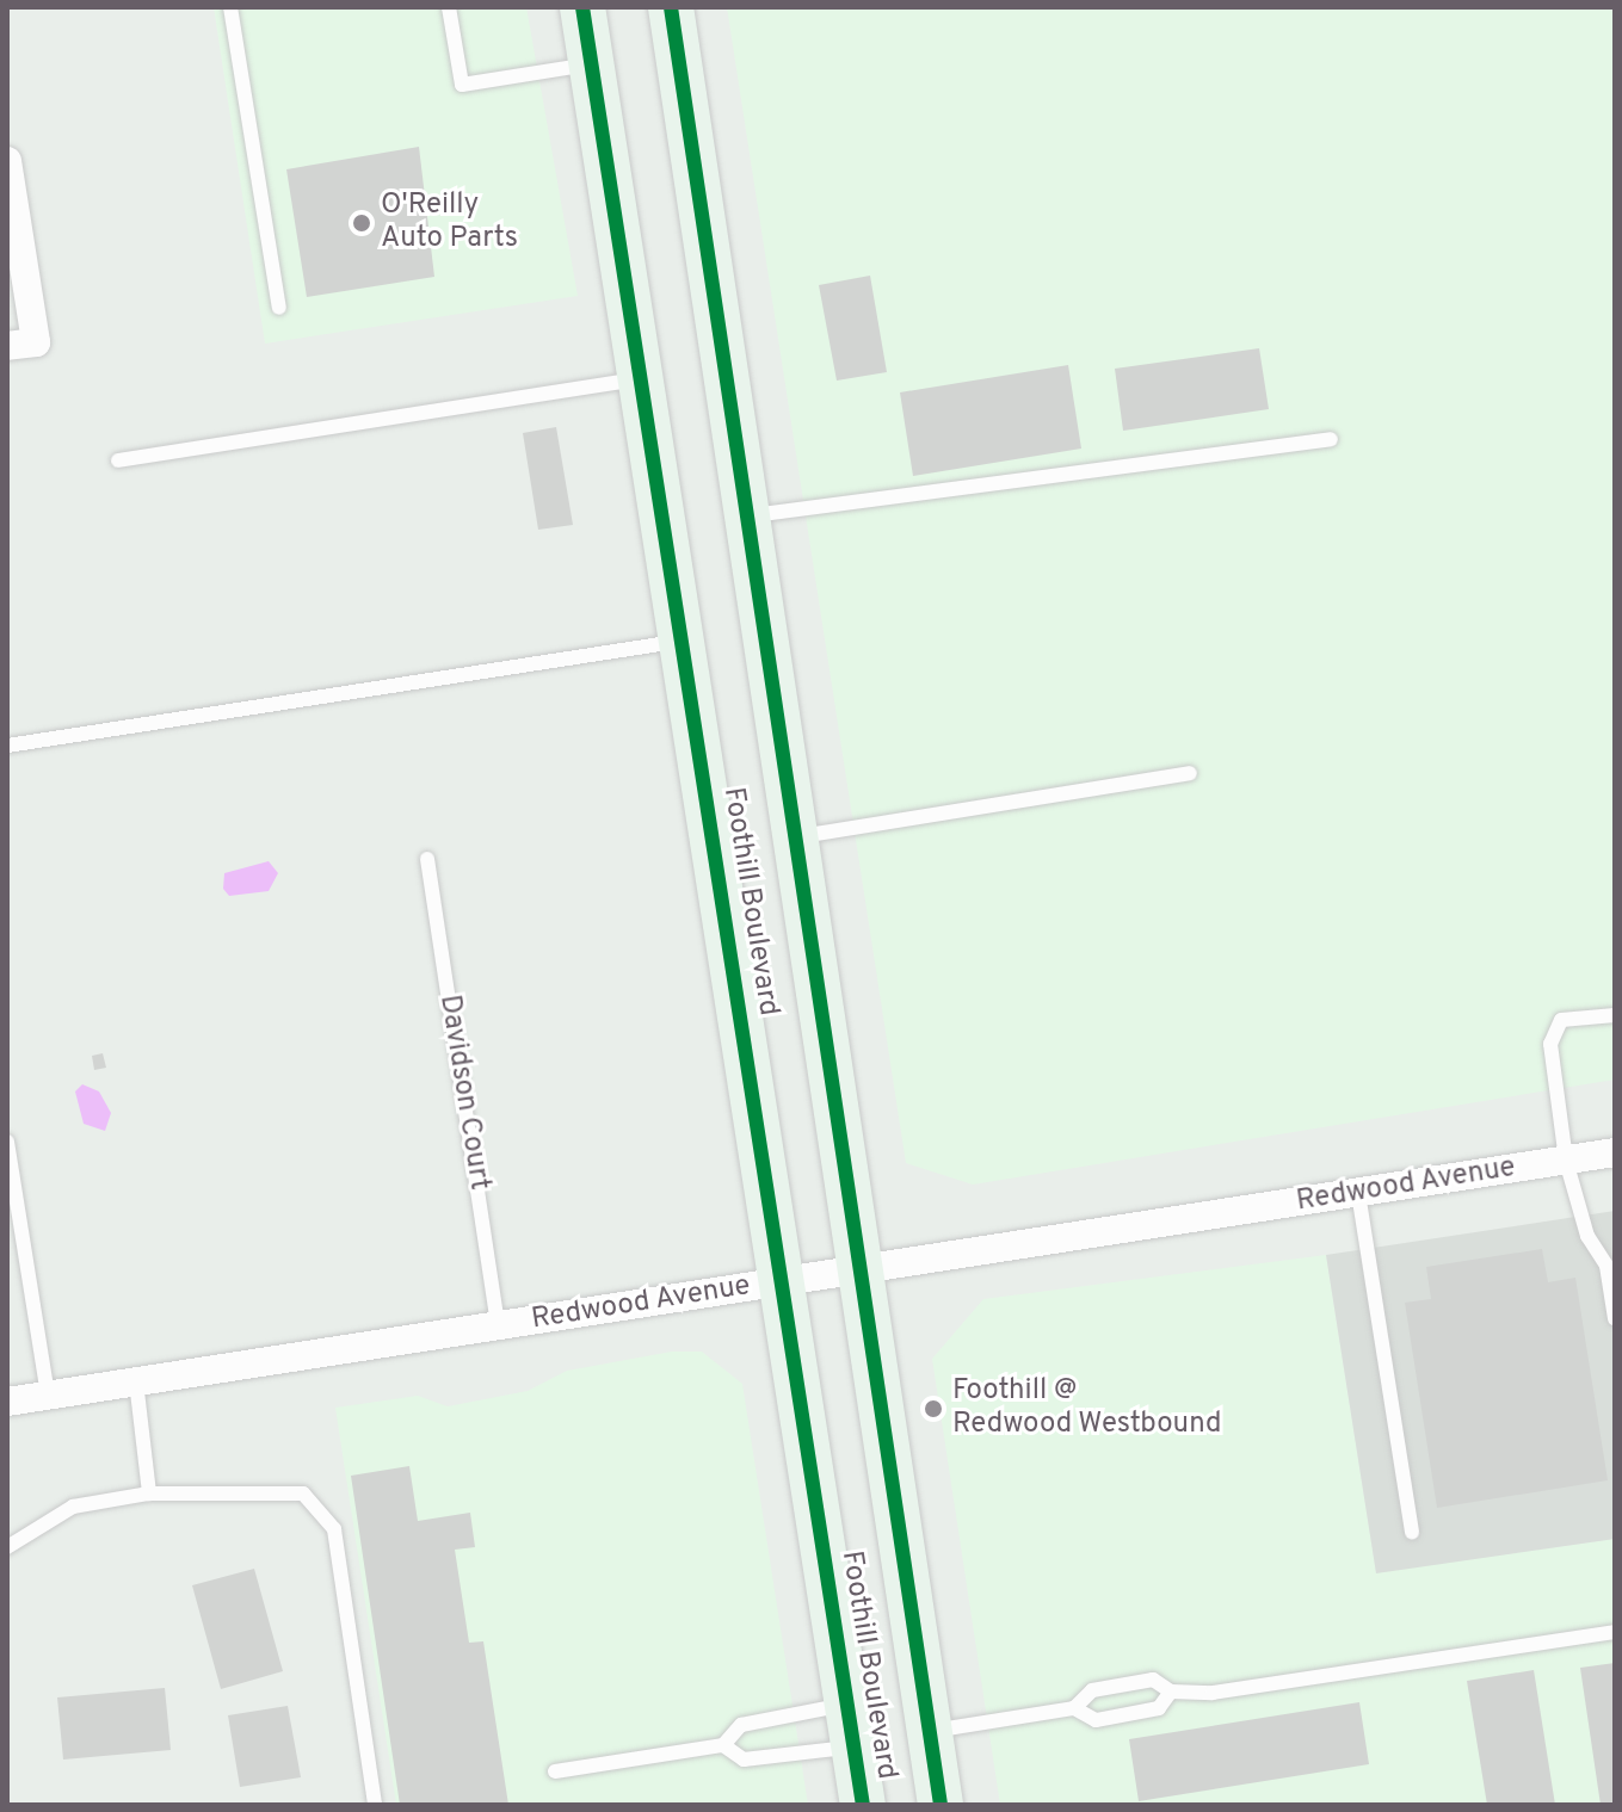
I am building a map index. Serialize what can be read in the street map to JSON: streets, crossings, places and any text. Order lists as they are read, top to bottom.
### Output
{
  "streets": {
    "main road": ["Foothill Boulevard"],
    "street": ["Redwood Avenue"],
    "lane": ["Davidson Court"]
  },
  "crossings": [
    ["Foothill Boulevard", "Redwood Avenue"],
    ["Davidson Court", "Redwood Avenue"]
  ],
  "places": ["O'Reilly Auto Parts", "Foothill @ Redwood Westbound"]
}
